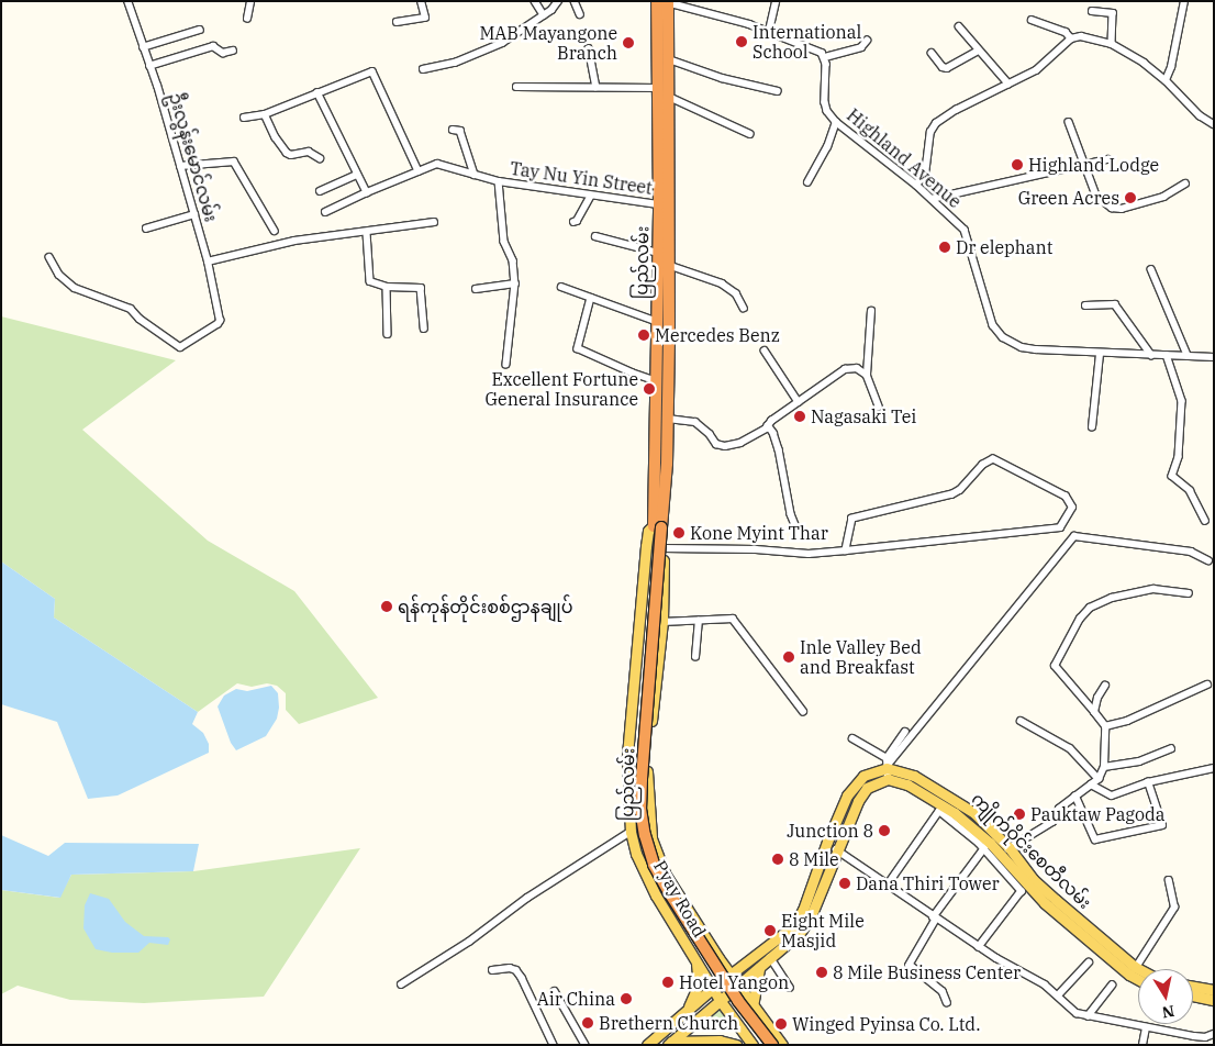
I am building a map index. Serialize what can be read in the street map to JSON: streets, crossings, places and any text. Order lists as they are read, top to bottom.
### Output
{
  "streets": {
    "highway": ["ပြည်လမ်း"],
    "main road": ["ကျိုက်ဝိုင်းစေတီလမ်း", "Pyay Road"],
    "street": ["ဦးလွန်းမောင်လမ်း", "Highland Avenue", "Tay Nu Yin Street"]
  },
  "crossings": [
    ["Tay Nu Yin Street", "ပြည်လမ်း"],
    ["ပြည်လမ်း", "Pyay Road"]
  ],
  "places": [
    "International School",
    "MAB Mayangone Branch",
    "Highland Lodge",
    "Green Acres",
    "Dr elephant",
    "Mercedes Benz",
    "Excellent Fortune General Insurance",
    "Nagasaki Tei",
    "Kone Myint Thar",
    "ရန်ကုန်တိုင်းစစ်ဌာနချုပ်",
    "Inle Valley Bed and Breakfast",
    "Pauktaw Pagoda",
    "Junction 8",
    "8 Mile",
    "Dana Thiri Tower",
    "Eight Mile Masjid",
    "8 Mile Business Center",
    "Hotel Yangon",
    "Air China",
    "Brethern Church",
    "Winged Pyinsa Co. Ltd."
  ],
  "north": "bottom"
}
